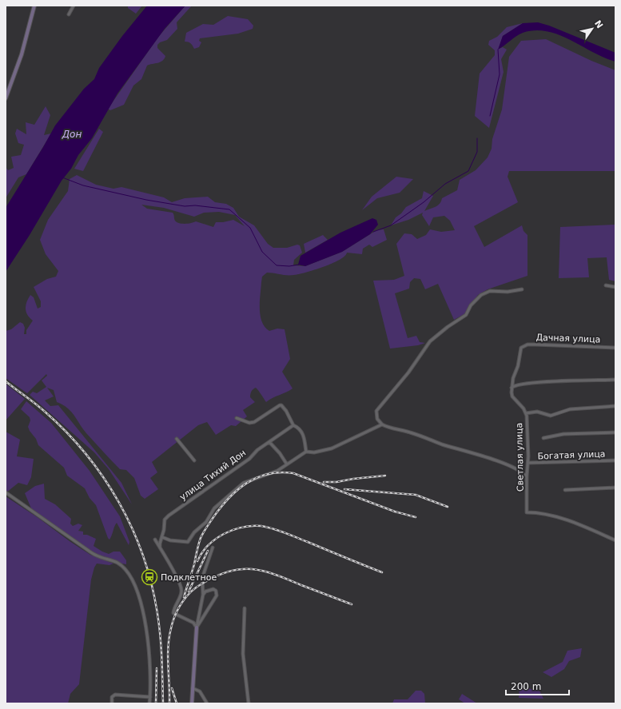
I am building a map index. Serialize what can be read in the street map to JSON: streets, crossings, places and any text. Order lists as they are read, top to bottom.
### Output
{
  "streets": {
    "street": [
      "Дачная улица",
      "Богатая улица",
      "Светлая улица",
      "улица Тихий Дон"
    ]
  },
  "crossings": [
    ["Дачная улица", "Светлая улица"],
    ["Богатая улица", "Светлая улица"]
  ],
  "water": ["Дон"],
  "places": {
    "station": ["Подклетное"]
  },
  "scale_bar": "200 m",
  "north": "top right"
}
